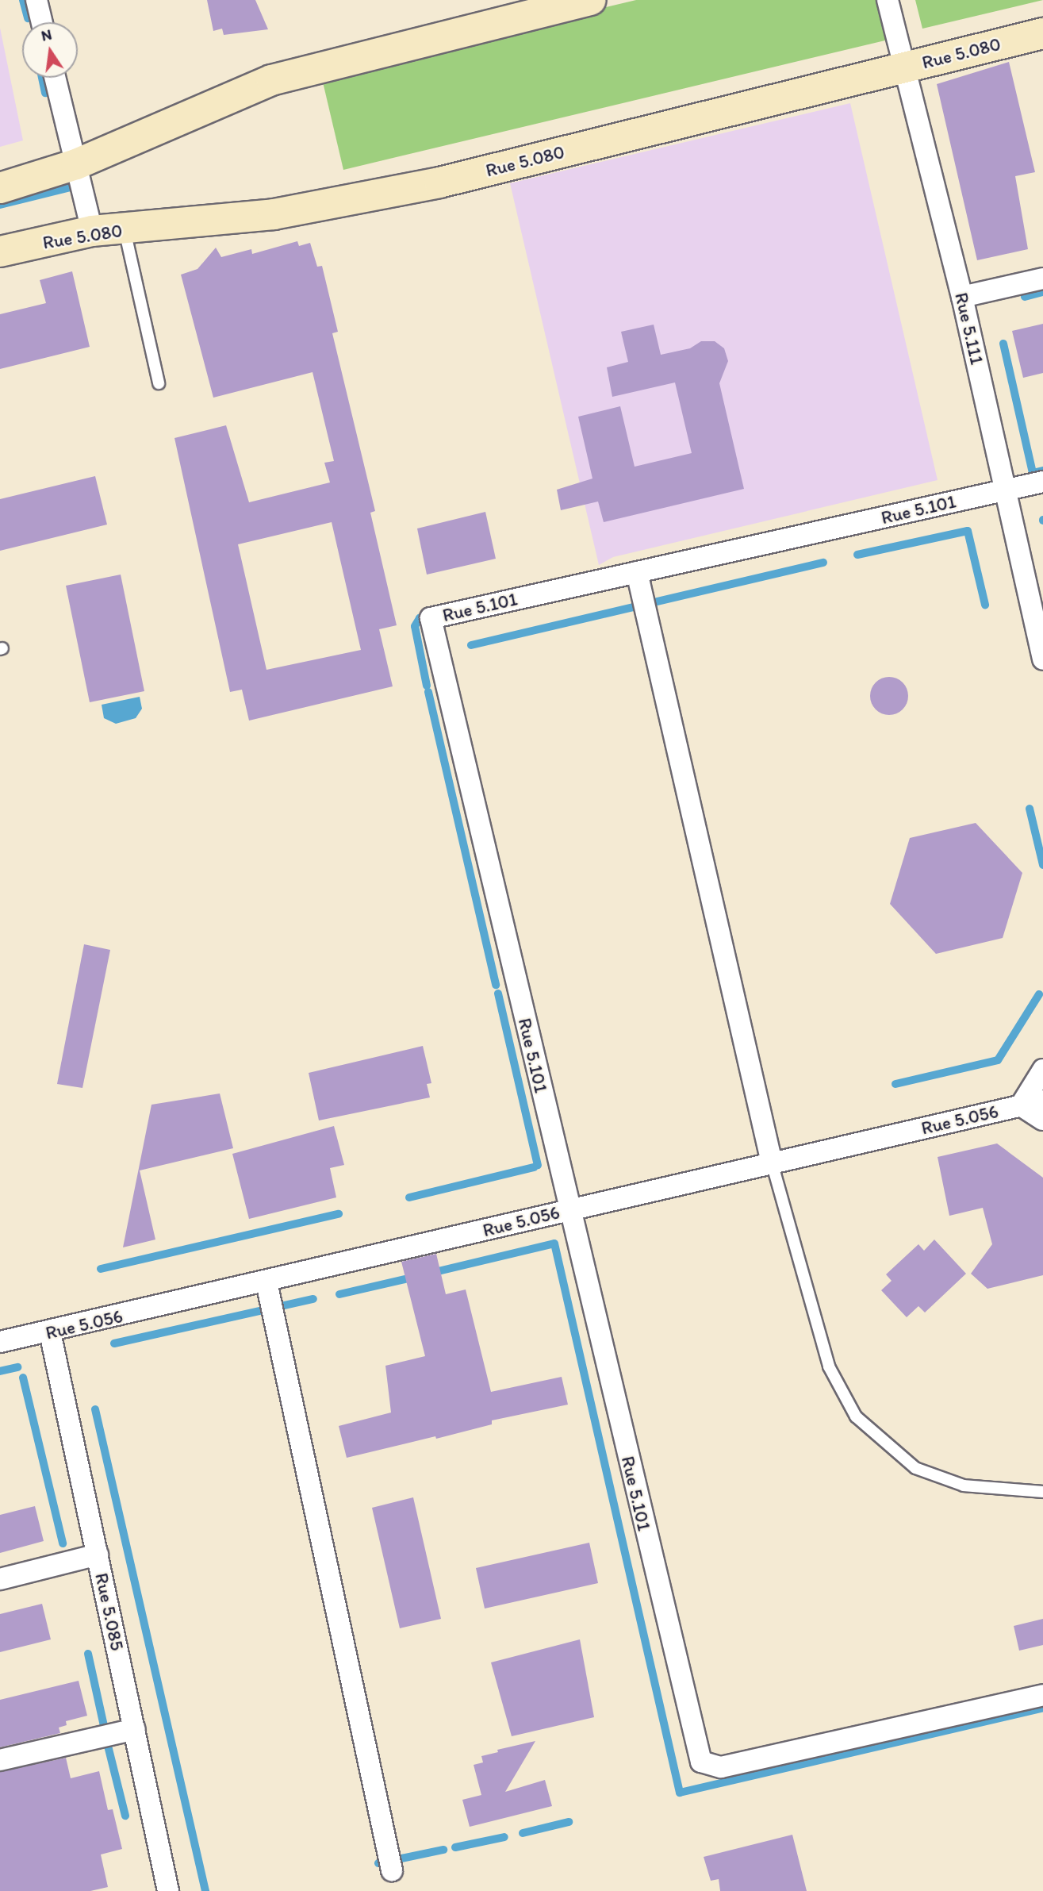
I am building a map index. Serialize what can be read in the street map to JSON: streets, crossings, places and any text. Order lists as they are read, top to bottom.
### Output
{
  "streets": {
    "main road": ["Rue 5.080"],
    "street": [
      "Rue 5.111",
      "Rue 5.101",
      "Rue 5.056",
      "Rue 5.085"
    ]
  },
  "crossings": [
    ["Rue 5.080", "Rue 5.111"],
    ["Rue 5.111", "Rue 5.101"],
    ["Rue 5.101", "Rue 5.056"],
    ["Rue 5.056", "Rue 5.085"]
  ],
  "north": "top"
}
